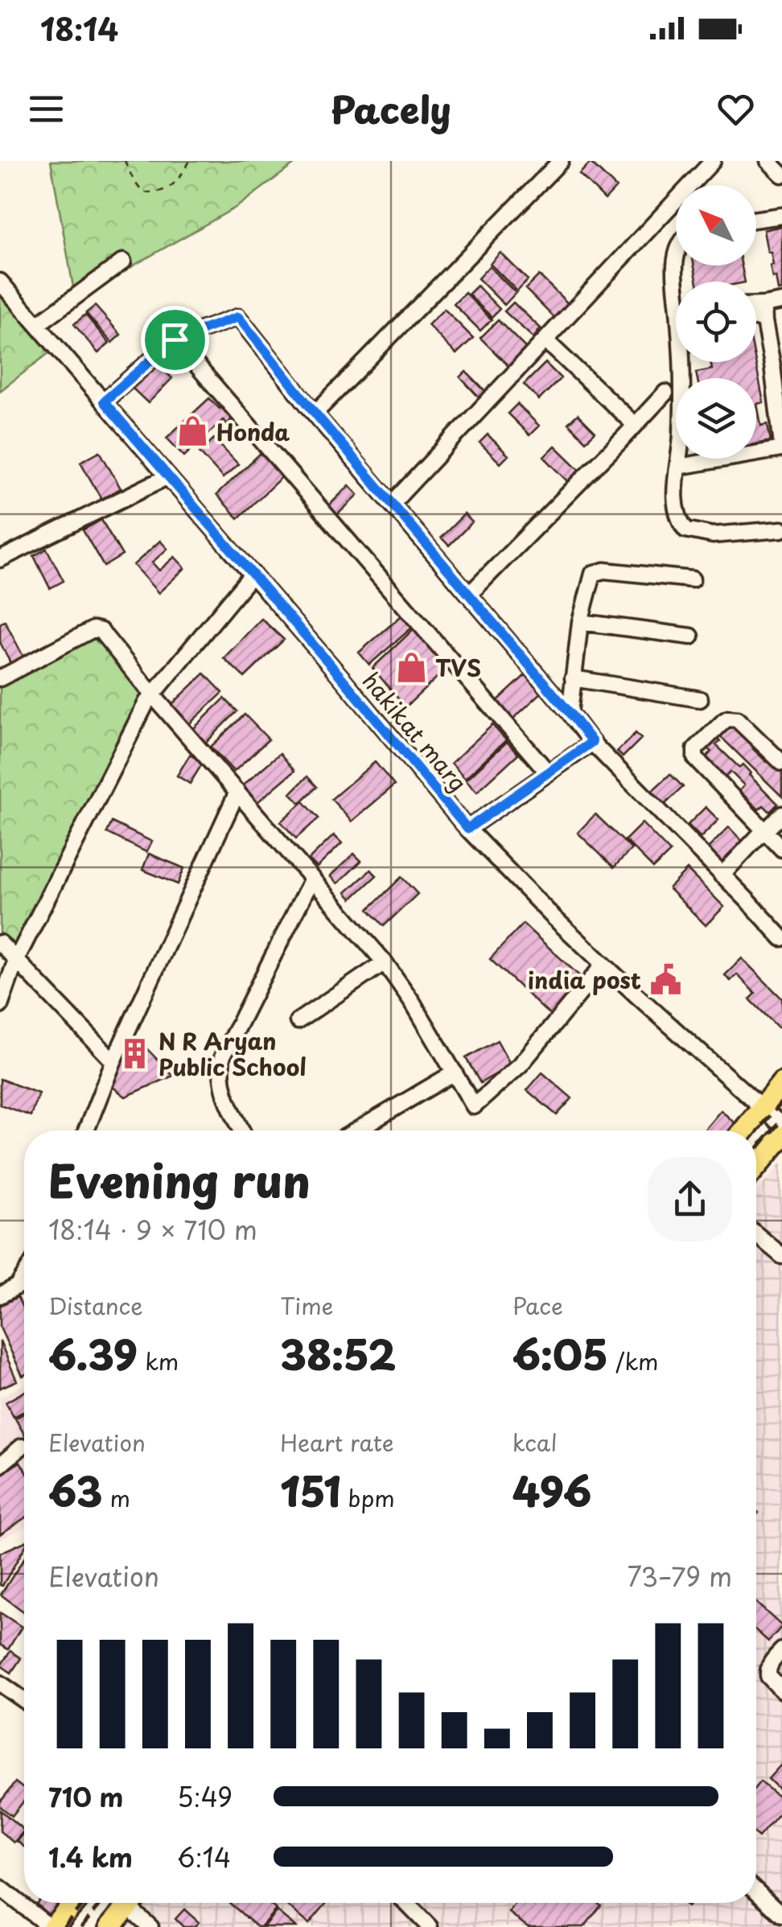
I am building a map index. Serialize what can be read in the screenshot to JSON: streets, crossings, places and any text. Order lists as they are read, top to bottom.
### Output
{
  "streets": {
    "street": ["hakikat marg"]
  },
  "places": {
    "shop": ["Honda", "TVS"],
    "public building": ["india post"],
    "building": ["N R Aryan Public School"]
  },
  "north": "top left",
  "page": {
    "status": "18:14",
    "header": "Pacely",
    "heading": ["Evening run", "18:14 · 9 × 710 m"],
    "stats": [
      ["Distance", "6.39 km"],
      ["Time", "38:52"],
      ["Pace", "6:05 /km"],
      ["Elevation", "63 m"],
      ["Heart rate", "151 bpm"],
      ["kcal", "496"]
    ],
    "chart": ["Elevation", "73–79 m"],
    "list": [
      {
        "name": "710 m",
        "note": "5:49"
      },
      {
        "name": "1.4 km",
        "note": "6:14"
      }
    ]
  }
}
